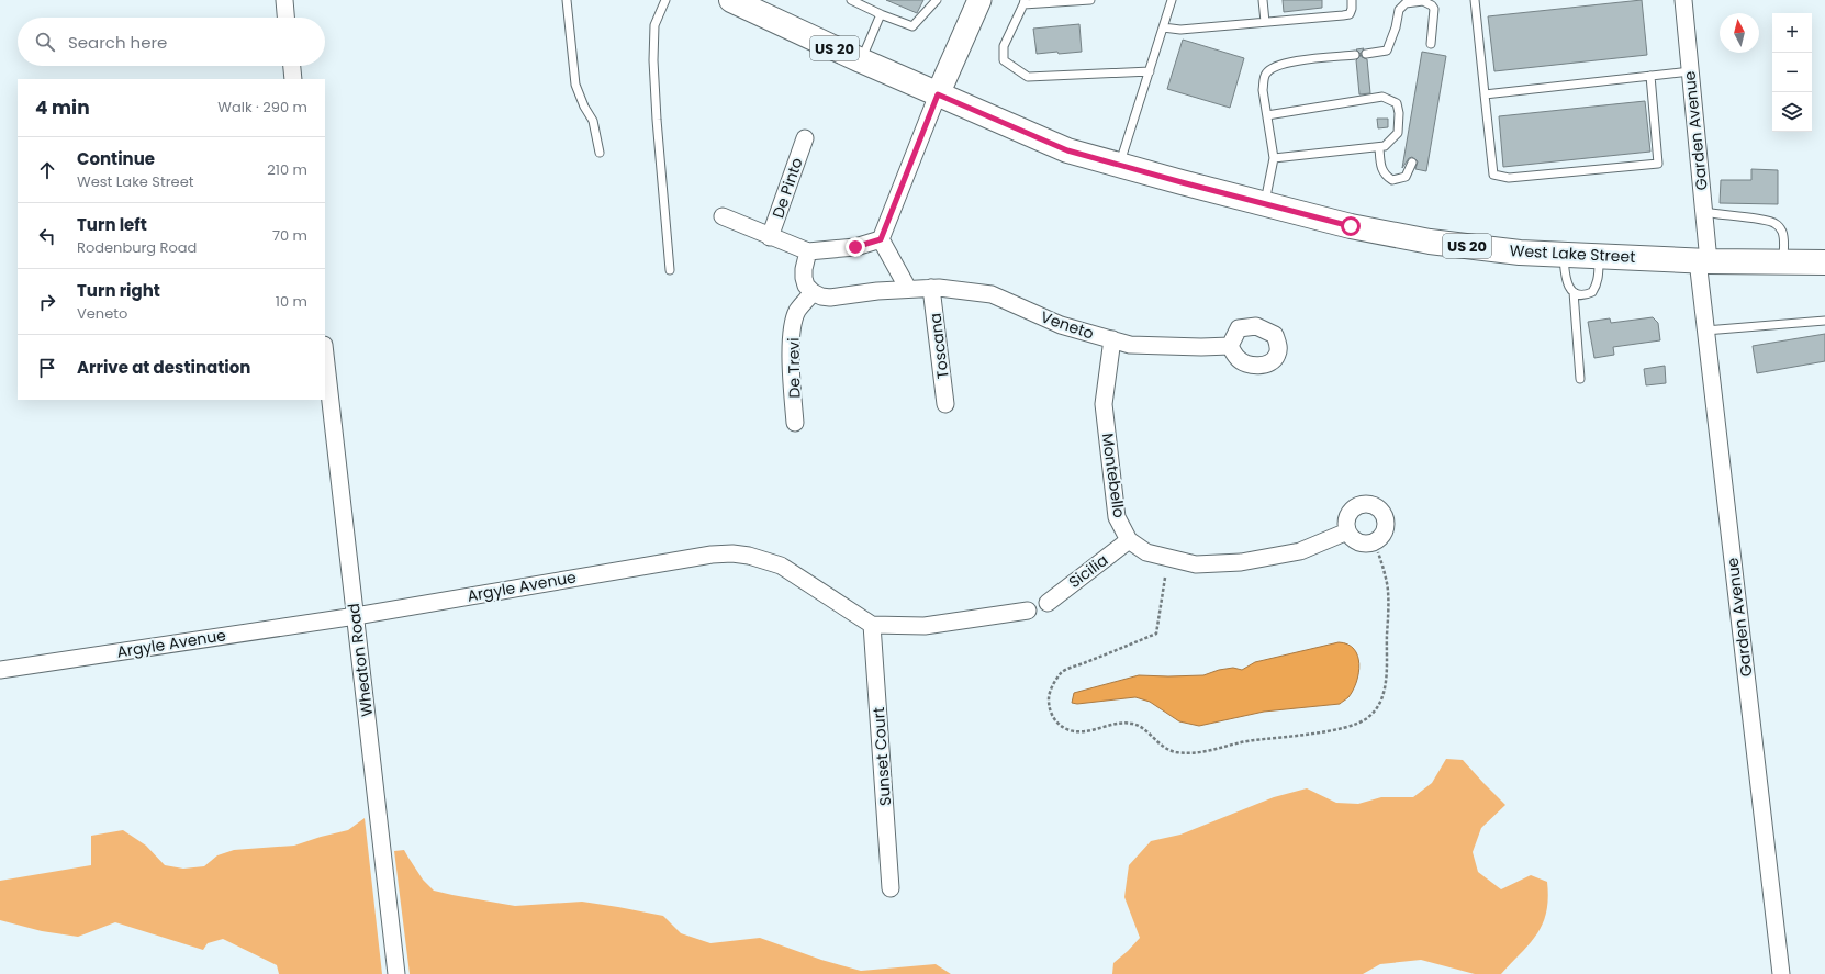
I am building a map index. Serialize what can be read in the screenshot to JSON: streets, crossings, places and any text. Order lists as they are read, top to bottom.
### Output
{
  "streets": {
    "main road": ["US 20", "West Lake Street"],
    "street": [
      "Garden Avenue",
      "De Pinto",
      "Veneto",
      "Toscana",
      "De Trevi",
      "Montebello",
      "Sicilia",
      "Argyle Avenue",
      "Wheaton Road",
      "Sunset Court"
    ]
  },
  "crossings": [
    ["Garden Avenue", "West Lake Street"],
    ["Veneto", "Toscana"],
    ["Veneto", "De Trevi"],
    ["Veneto", "Montebello"],
    ["Montebello", "Sicilia"],
    ["Argyle Avenue", "Wheaton Road"],
    ["Argyle Avenue", "Sunset Court"]
  ],
  "north": "top",
  "page": {
    "map_buttons": ["+", "−"],
    "search": "Search here",
    "heading": ["4 min", "Walk · 290 m"],
    "list": [
      ["Continue", "West Lake Street", "210 m"],
      ["Turn left", "Rodenburg Road", "70 m"],
      ["Turn right", "Veneto", "10 m"],
      "Arrive at destination"
    ]
  }
}
